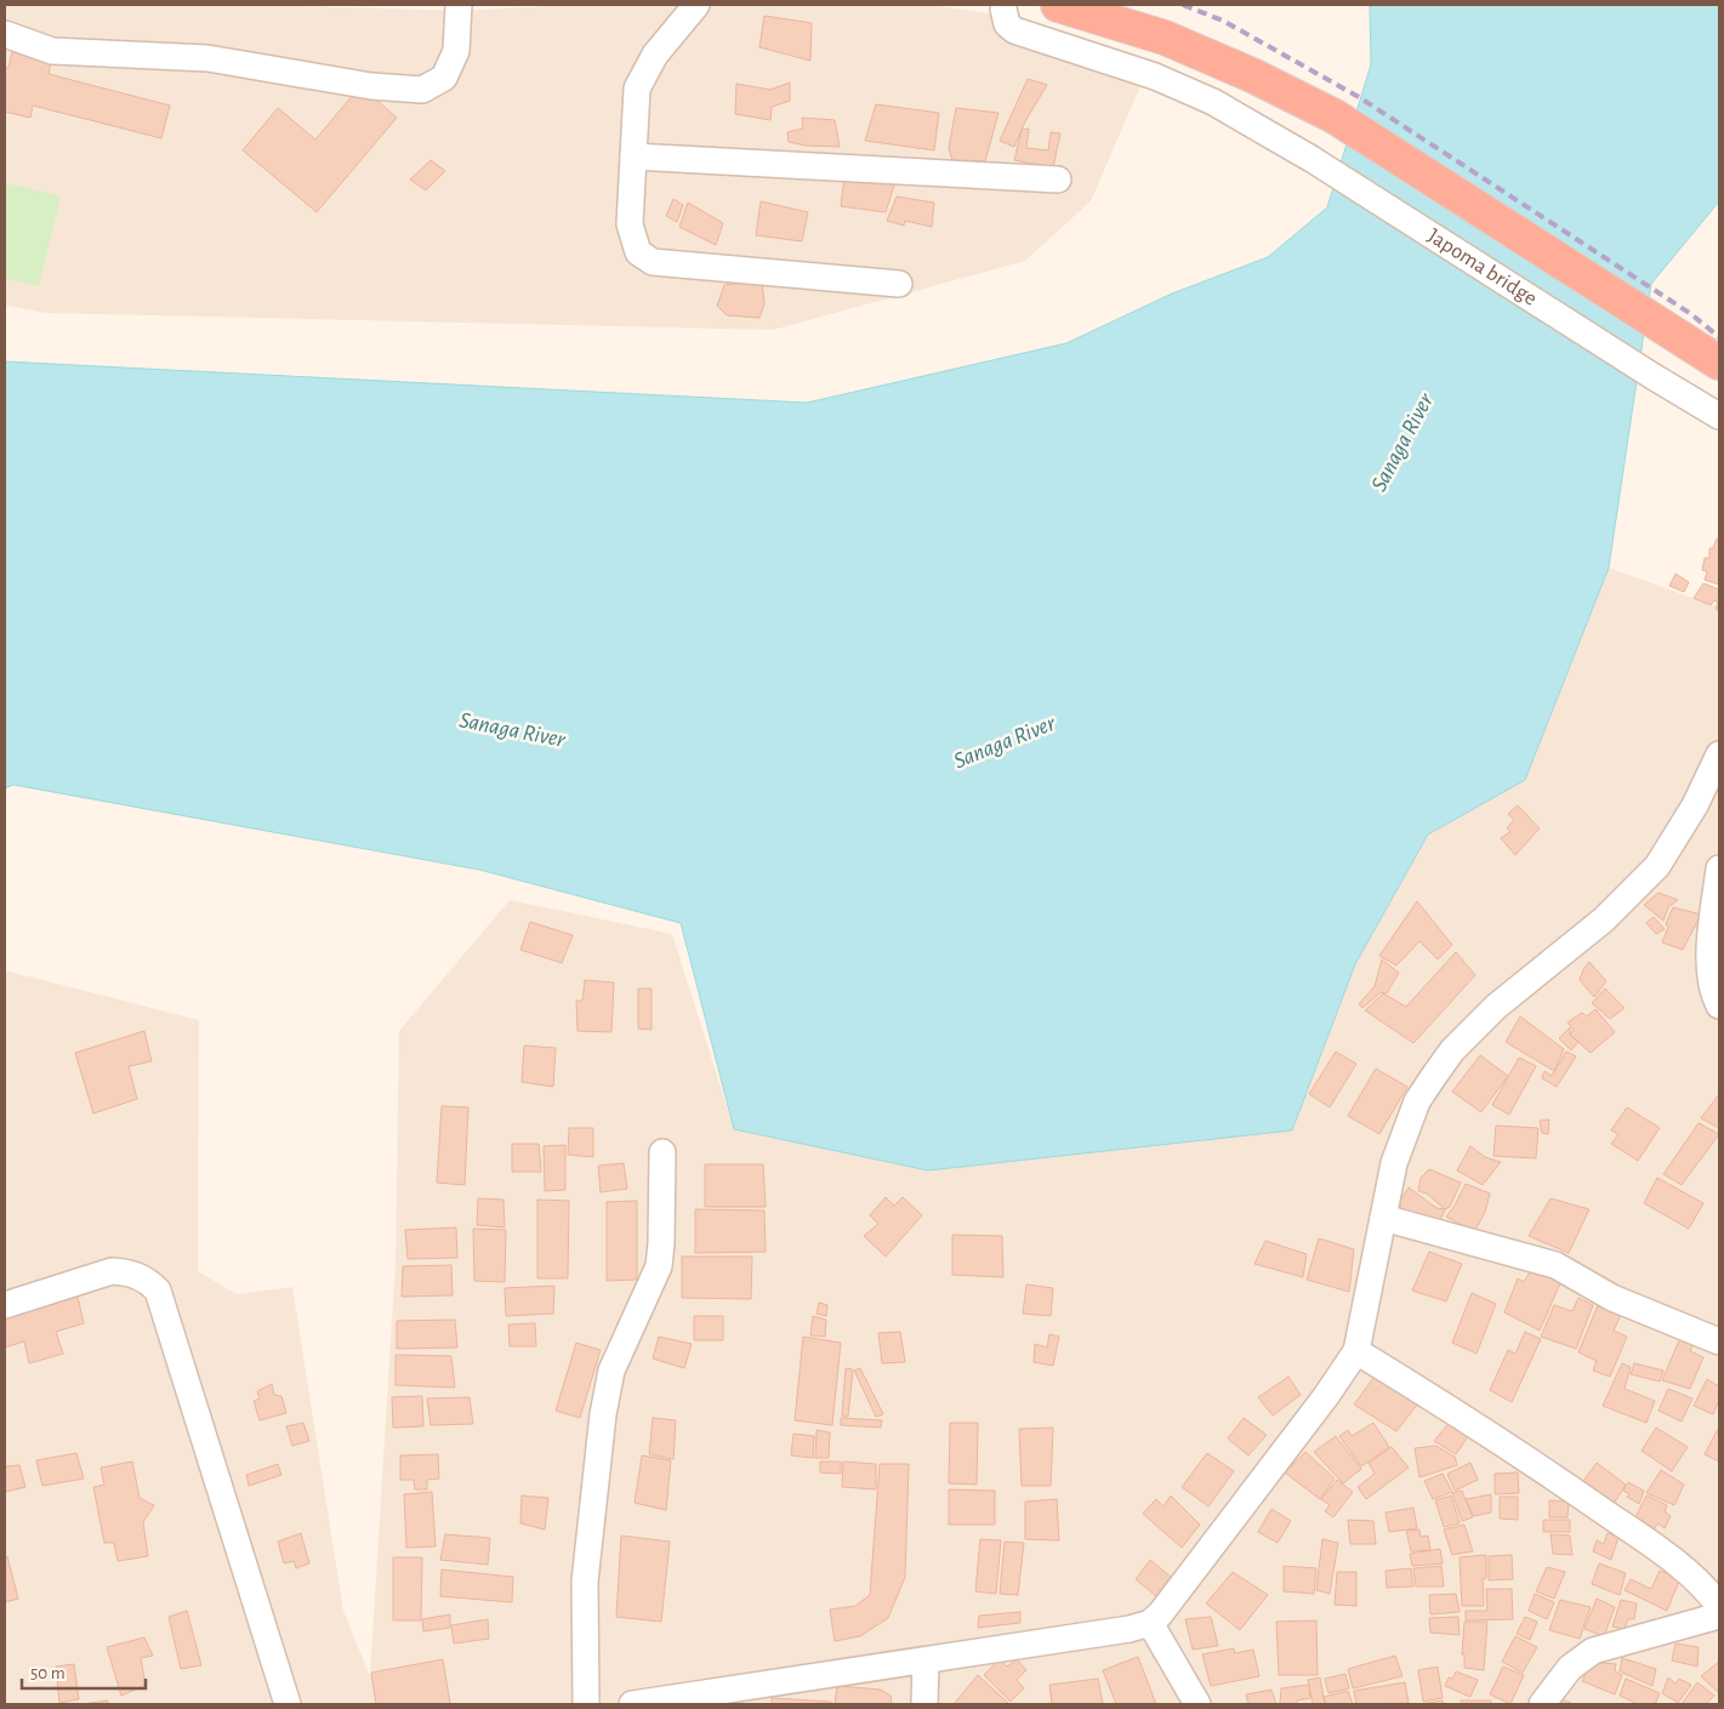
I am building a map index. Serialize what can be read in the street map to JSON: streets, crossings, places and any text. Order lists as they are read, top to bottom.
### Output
{
  "streets": {
    "street": ["Japoma bridge"]
  },
  "water": ["Sanaga River"],
  "scale_bar": "50 m"
}
